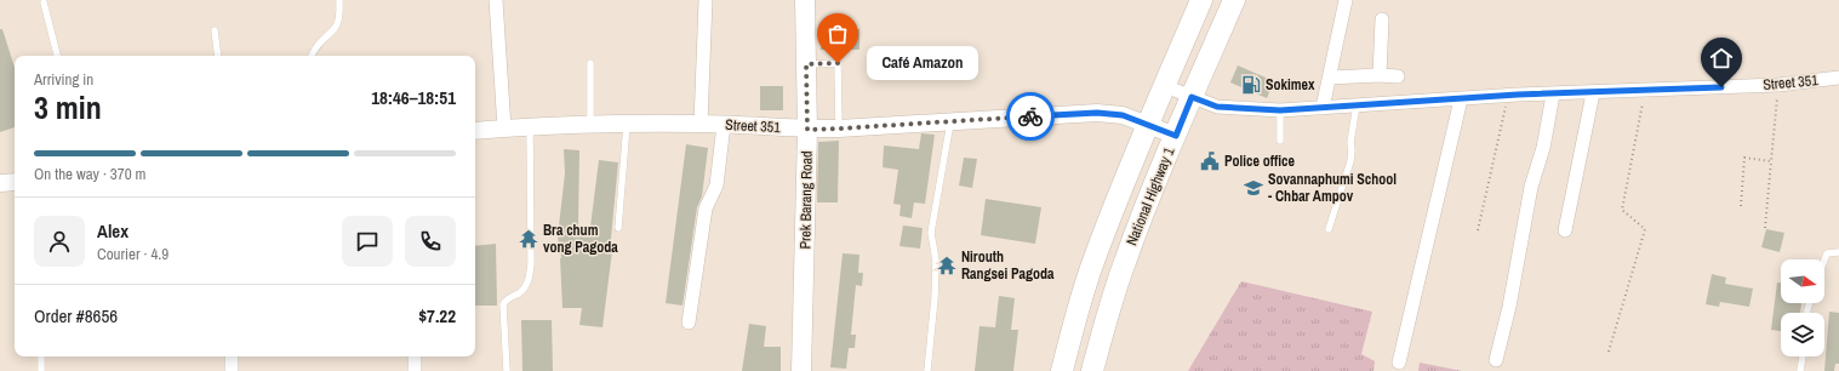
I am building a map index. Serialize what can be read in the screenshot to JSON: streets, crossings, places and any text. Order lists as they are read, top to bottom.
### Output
{
  "streets": {
    "highway": ["National Highway 1"],
    "main road": ["Prek Barang Road"],
    "street": ["Street 351"]
  },
  "crossings": [
    ["Street 351", "National Highway 1"],
    ["Street 351", "Prek Barang Road"]
  ],
  "places": {
    "other": ["Café Amazon"],
    "fuel station": ["Sokimex"],
    "public building": ["Police office"],
    "school or university": ["Sovannaphumi School - Chbar Ampov"],
    "temple": ["Bra chum vong Pagoda", "Nirouth Rangsei Pagoda"]
  },
  "north": "right",
  "page": {
    "bubble": "Café Amazon",
    "heading": ["3 min", "Arriving in", "18:46–18:51"],
    "panel": [
      "Alex",
      "Courier · 4.9",
      "Order #8656",
      "$7.22"
    ],
    "bar": "On the way · 370 m"
  }
}
